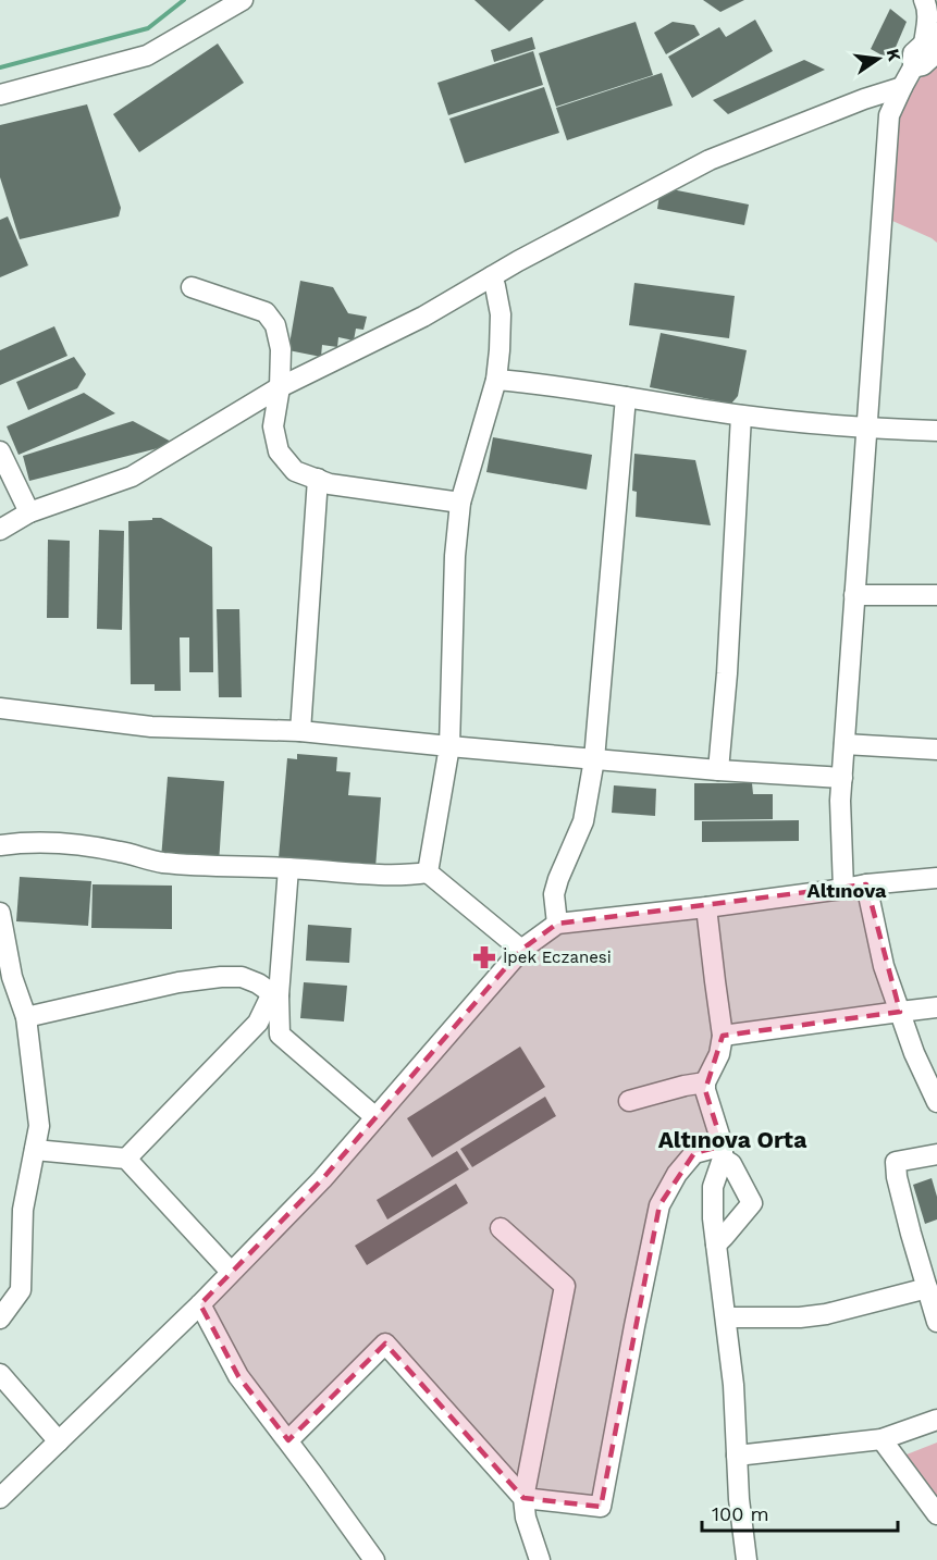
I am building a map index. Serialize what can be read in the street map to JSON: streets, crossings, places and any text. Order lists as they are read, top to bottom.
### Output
{
  "districts": ["Altınova", "Altınova Orta"],
  "places": {
    "pharmacy": ["İpek Eczanesi"]
  },
  "scale_bar": "100 m",
  "north": "right"
}
